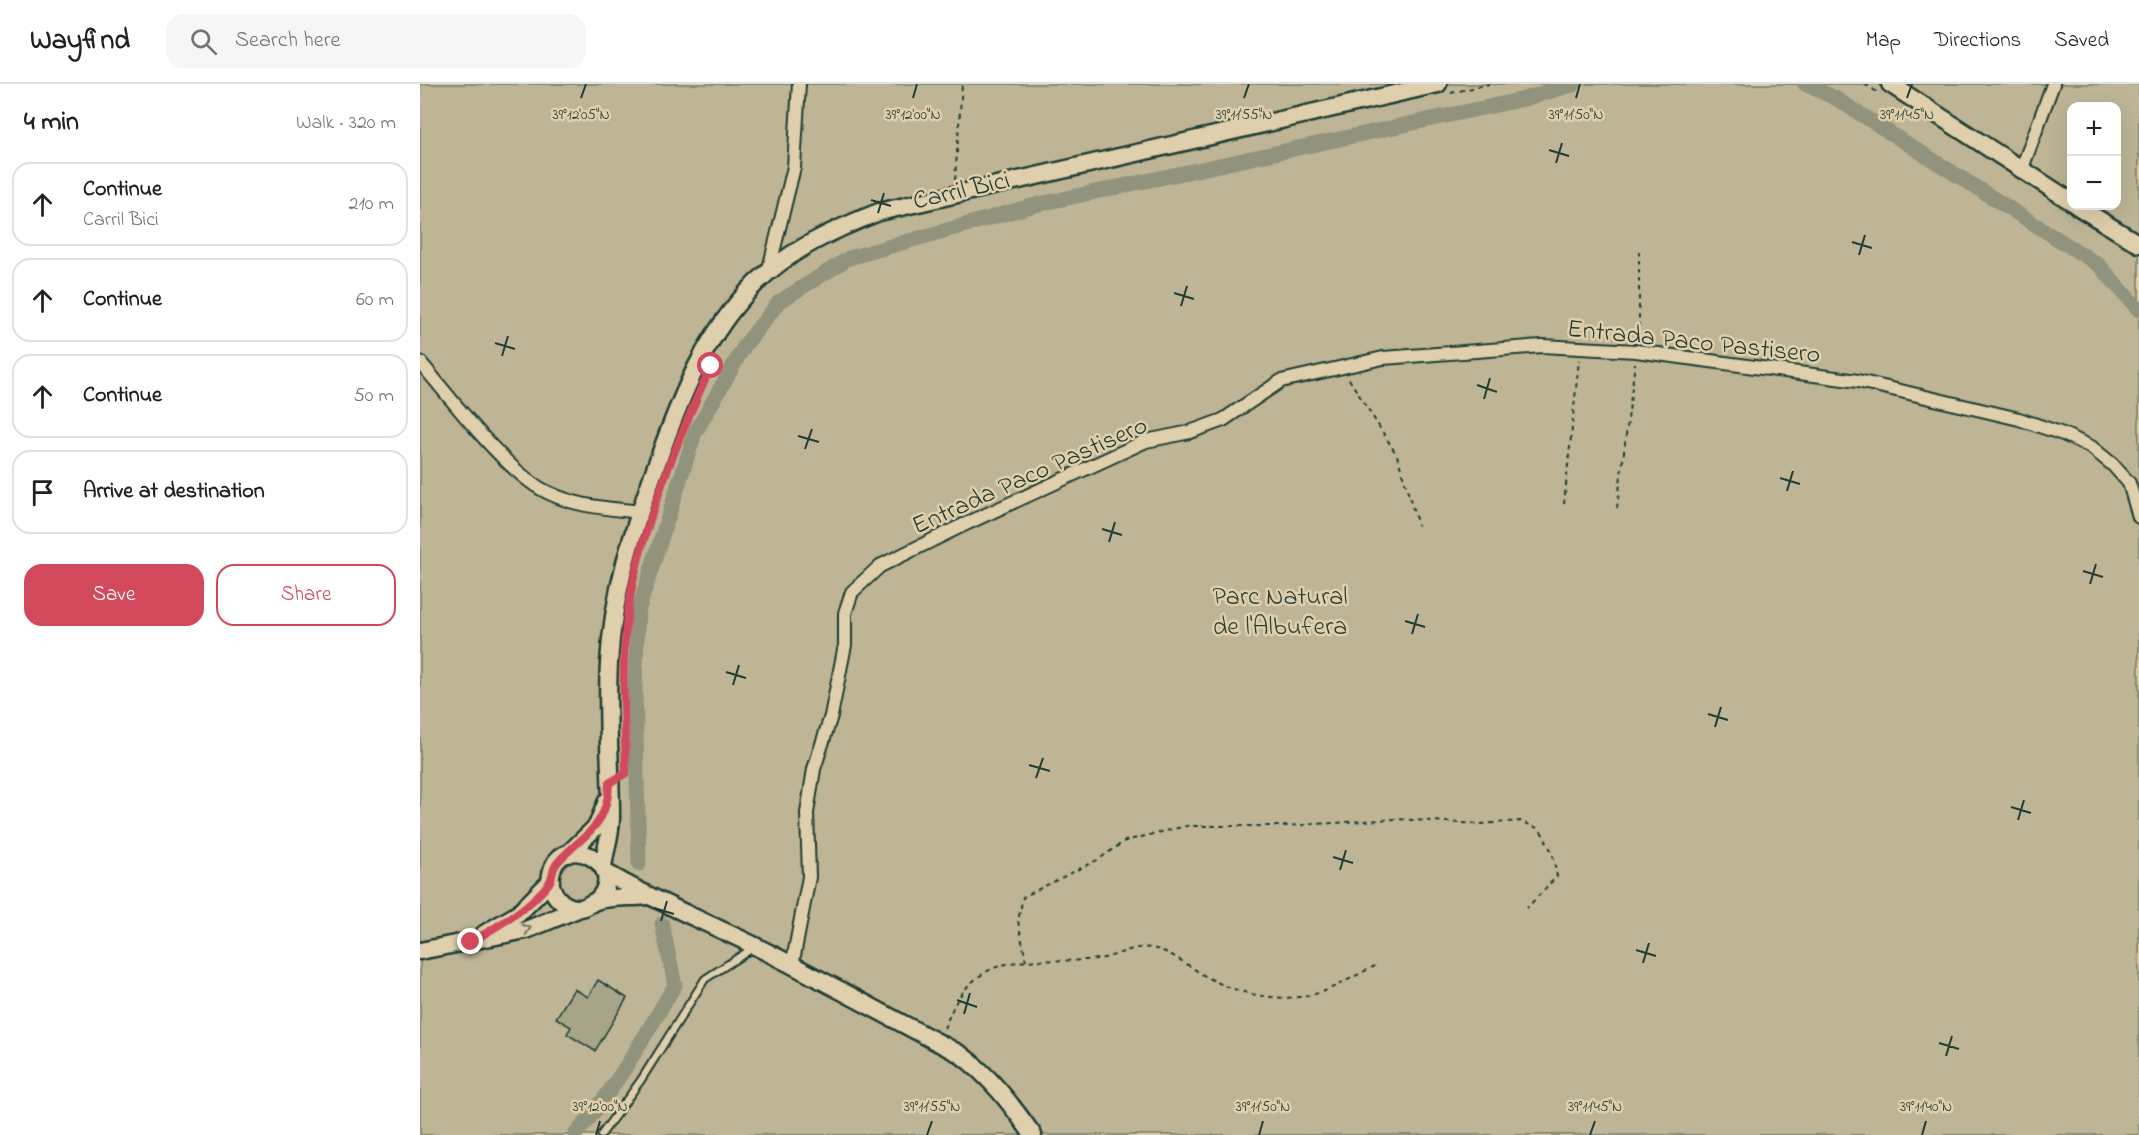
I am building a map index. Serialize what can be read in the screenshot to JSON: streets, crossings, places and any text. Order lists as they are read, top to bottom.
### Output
{
  "streets": {
    "street": ["Entrada Paco Pastisero"]
  },
  "parks": ["Parc Natural de l'Albufera"],
  "page": {
    "header": "Wayfind",
    "search": "Search here",
    "nav": ["Map", "Directions", "Saved"],
    "heading": ["4 min", "Walk · 320 m"],
    "map_buttons": ["+", "−"],
    "list": [
      ["Continue", "Carril Bici", "210 m"],
      ["Continue", "60 m"],
      ["Continue", "50 m"],
      "Arrive at destination"
    ],
    "buttons": ["Save", "Share"]
  },
  "coordinates": [
    "39°12'05\"N",
    "39°12'00\"N",
    "39°11'55\"N",
    "39°11'50\"N",
    "39°11'45\"N",
    "39°11'40\"N"
  ]
}
